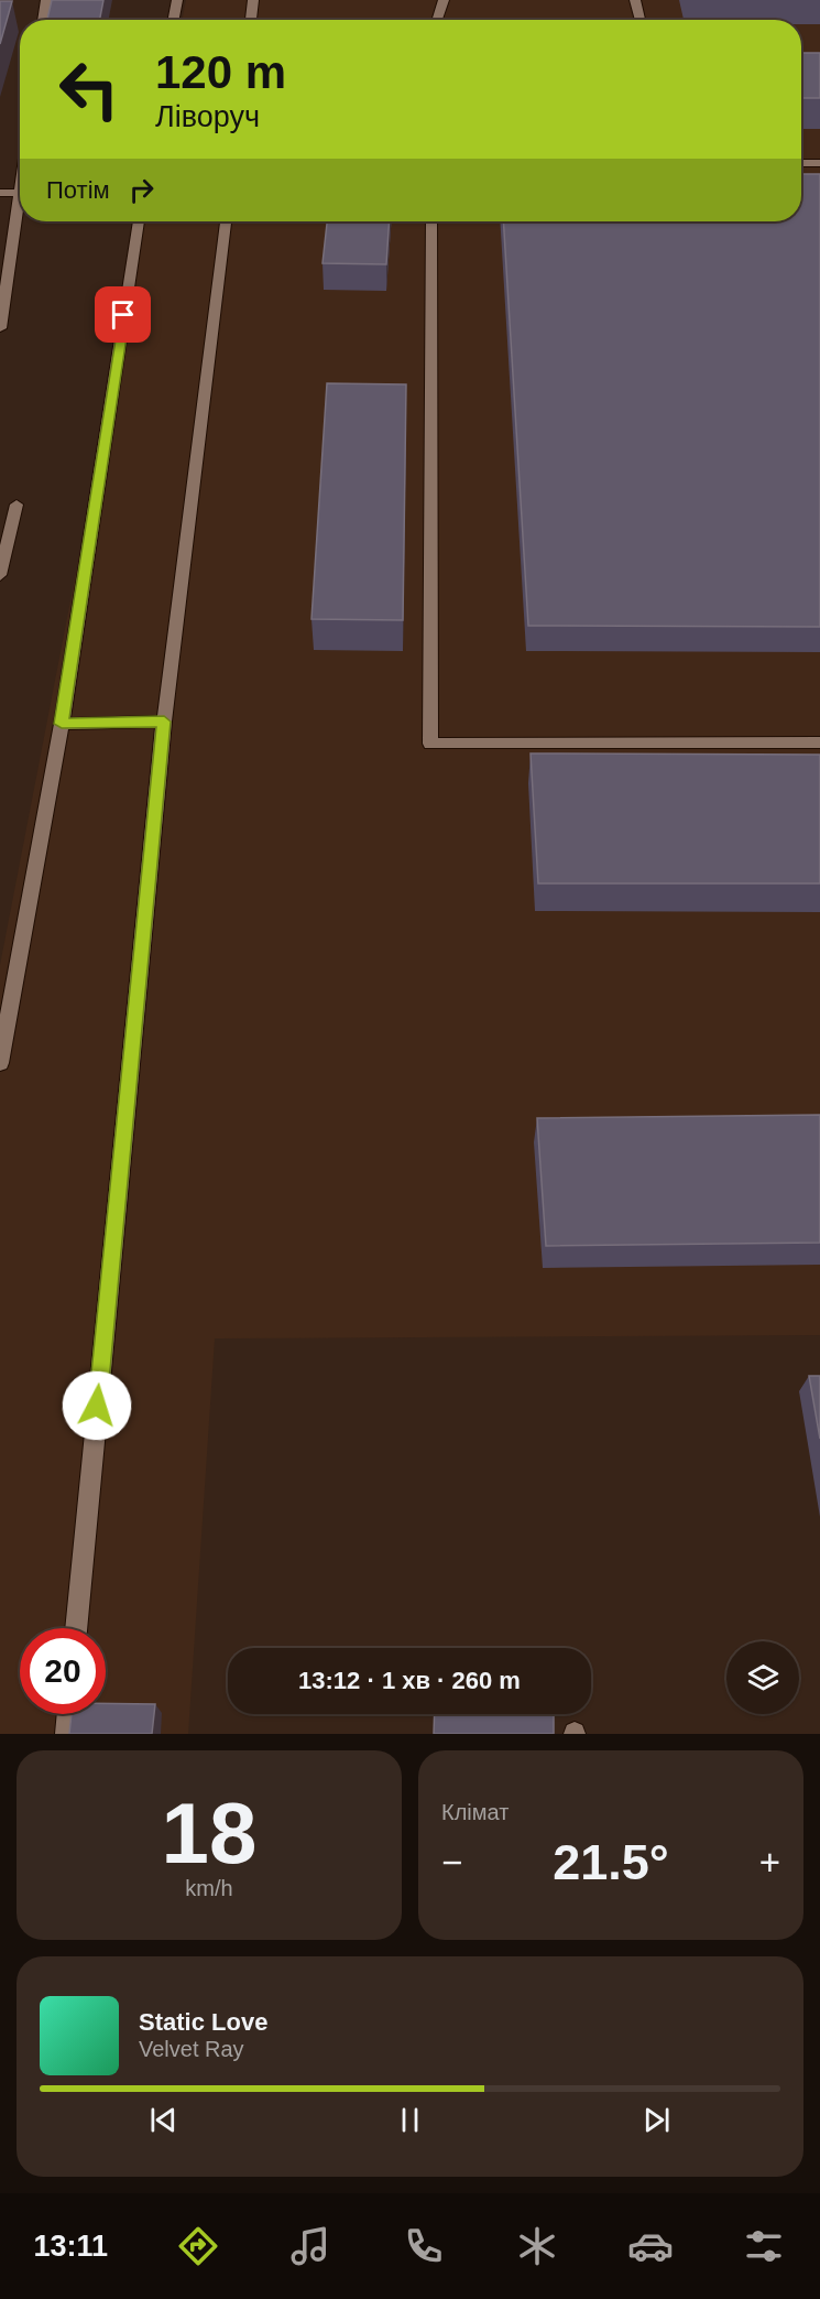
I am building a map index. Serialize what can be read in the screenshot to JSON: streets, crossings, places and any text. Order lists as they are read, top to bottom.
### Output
{
  "page": {
    "turn": ["120 m", "Ліворуч"],
    "then": "Потім",
    "limit": "20",
    "trip": "13:12 · 1 хв · 260 m",
    "tile": [
      ["18", "km/h"],
      "Клімат"
    ],
    "heat": ["−", "21.5°", "+"],
    "song": ["Static Love", "Velvet Ray"],
    "tabs": "13:11"
  }
}
